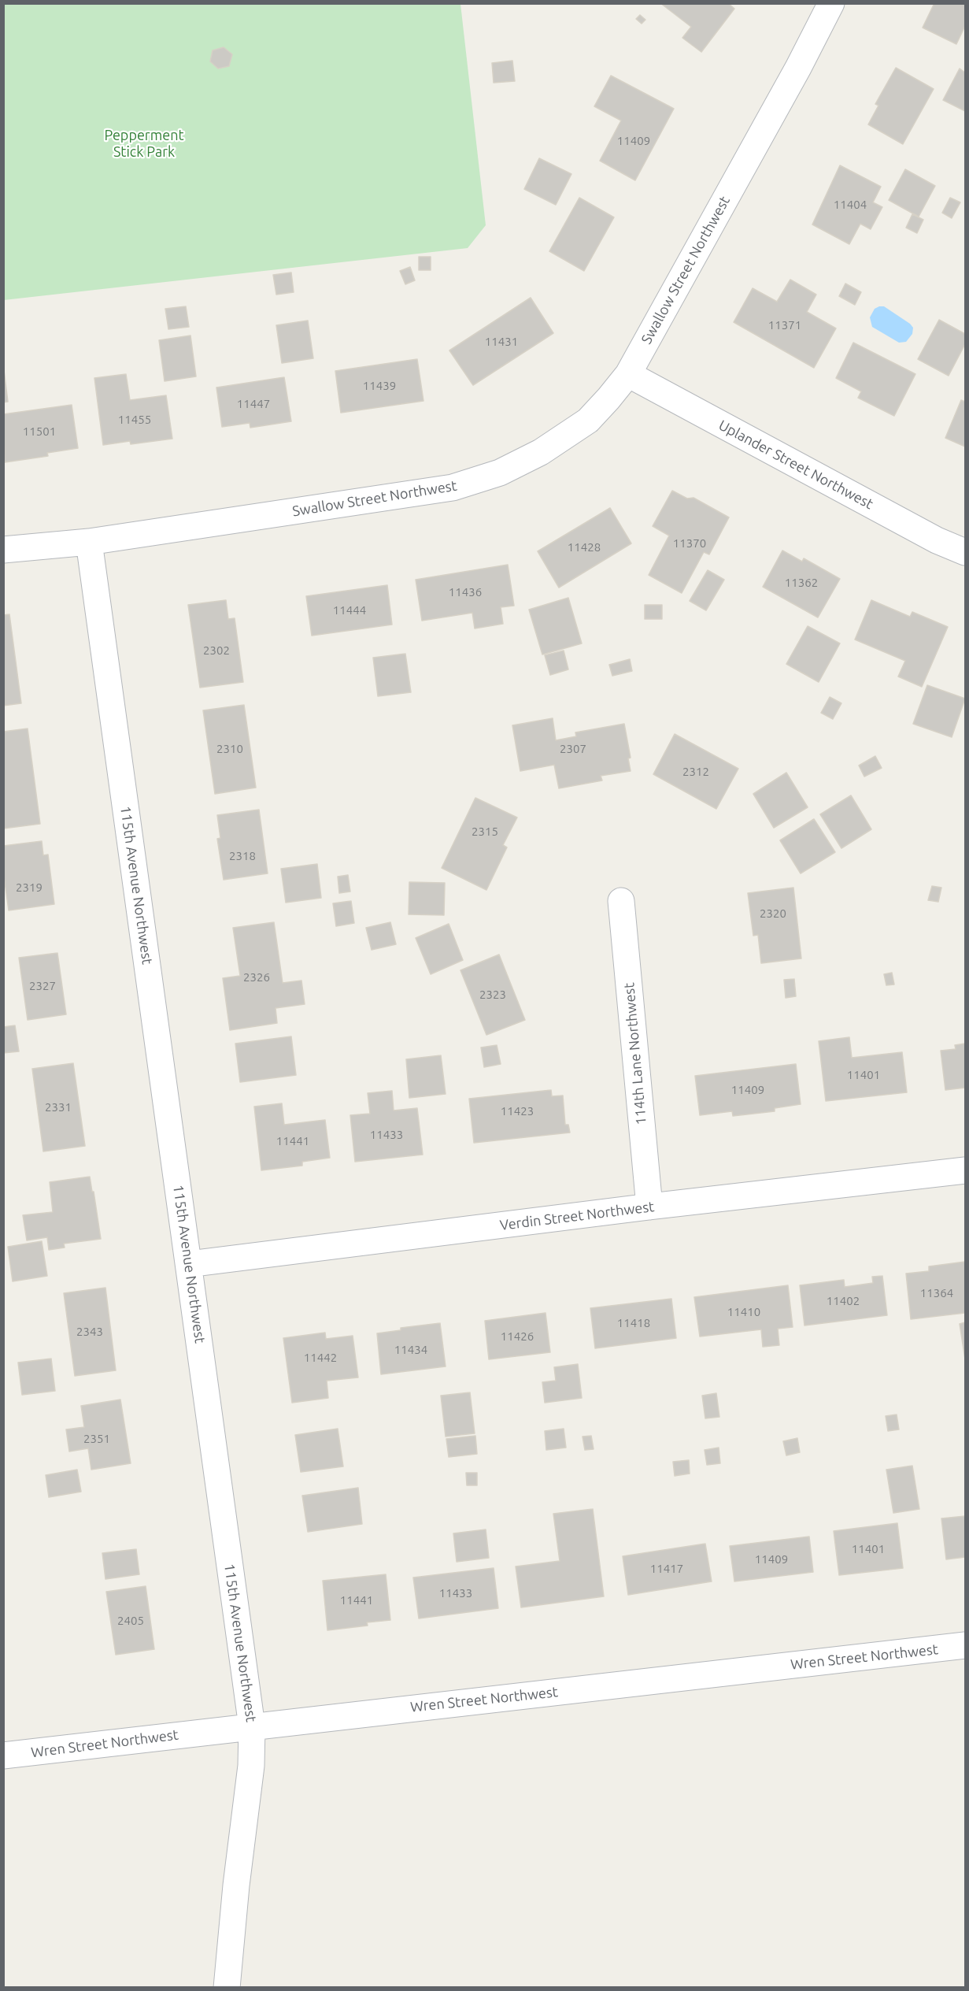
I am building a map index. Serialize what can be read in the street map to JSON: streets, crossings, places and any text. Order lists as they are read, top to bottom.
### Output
{
  "streets": {
    "street": [
      "Swallow Street Northwest",
      "Uplander Street Northwest",
      "115th Avenue Northwest",
      "114th Lane Northwest",
      "Verdin Street Northwest",
      "Wren Street Northwest"
    ]
  },
  "crossings": [
    ["Swallow Street Northwest", "Uplander Street Northwest"],
    ["Swallow Street Northwest", "115th Avenue Northwest"],
    ["115th Avenue Northwest", "Verdin Street Northwest"],
    ["115th Avenue Northwest", "Wren Street Northwest"],
    ["114th Lane Northwest", "Verdin Street Northwest"]
  ],
  "parks": ["Pepperment Stick Park"],
  "house_numbers": [
    "11409",
    "11404",
    "11371",
    "11431",
    "11439",
    "11447",
    "11455",
    "11501",
    "11370",
    "11428",
    "11362",
    "11436",
    "11444",
    "2302",
    "2310",
    "2307",
    "2312",
    "2315",
    "2318",
    "2319",
    "2320",
    "2326",
    "2327",
    "2323",
    "11401",
    "11409",
    "2331",
    "11423",
    "11433",
    "11441",
    "11364",
    "11402",
    "11410",
    "11418",
    "2343",
    "11426",
    "11434",
    "11442",
    "2351",
    "11401",
    "11409",
    "11417",
    "11433",
    "11441",
    "2405"
  ]
}
